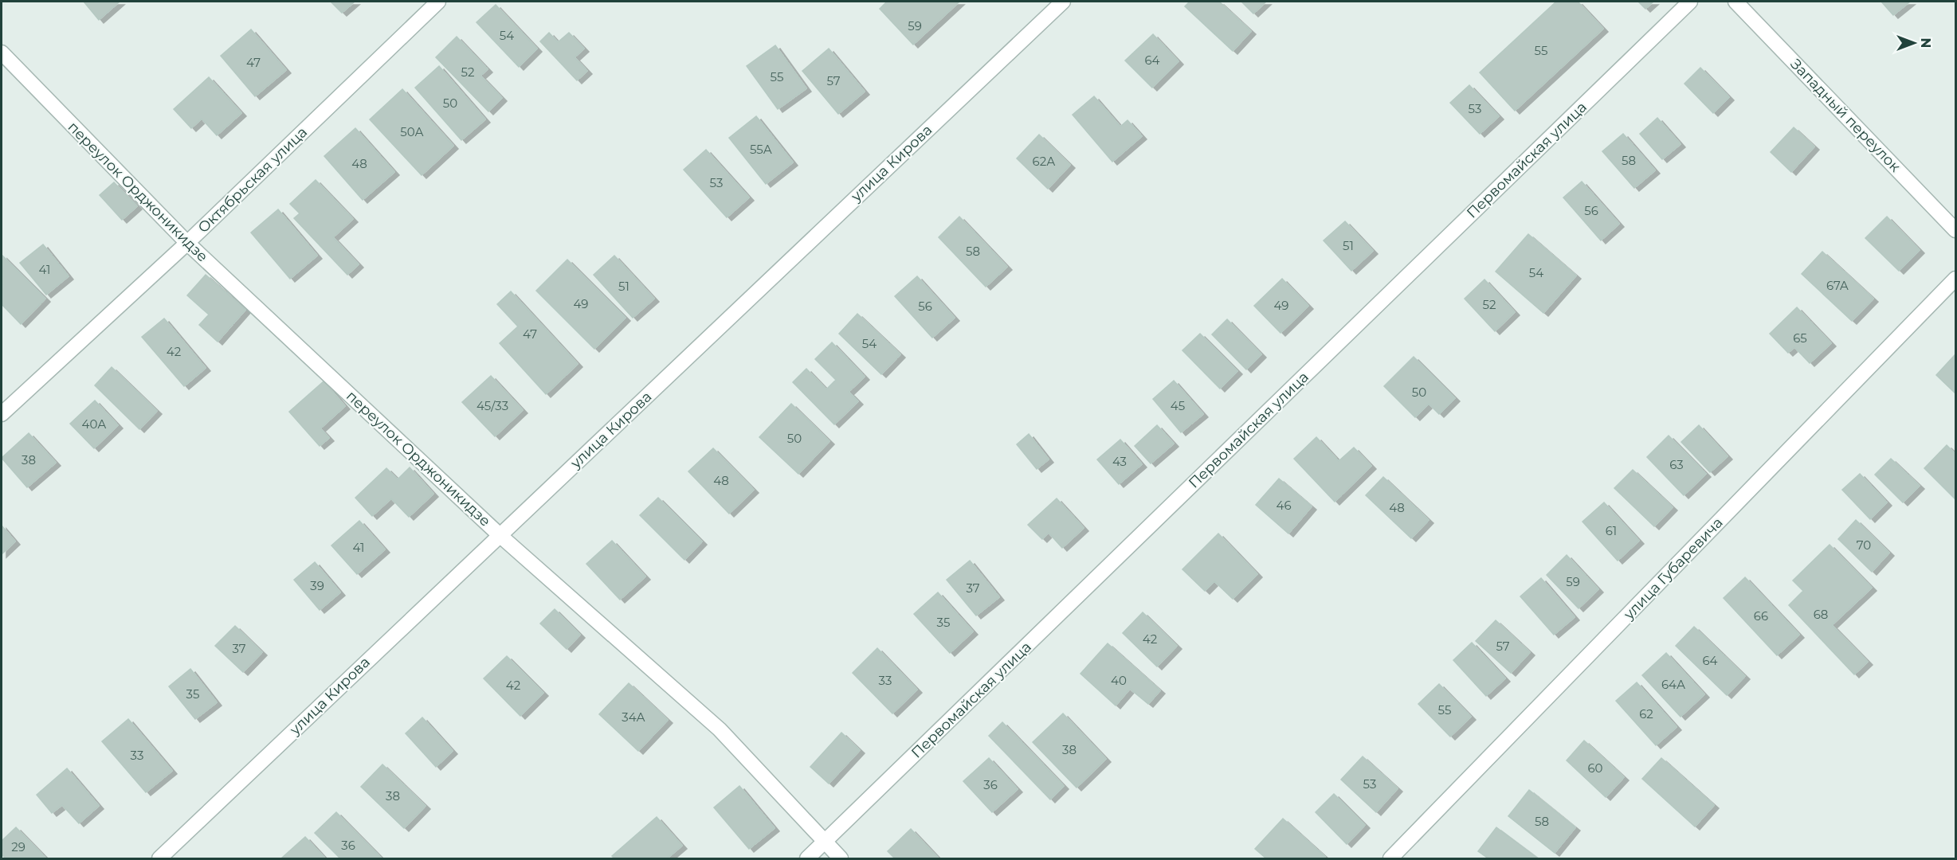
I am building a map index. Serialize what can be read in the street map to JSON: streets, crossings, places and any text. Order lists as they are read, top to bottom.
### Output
{
  "streets": {
    "street": [
      "Западный переулок",
      "Первомайская улица",
      "улица Кирова",
      "Октябрьская улица",
      "переулок Орджоникидзе",
      "улица Губаревича"
    ]
  },
  "crossings": [
    ["Первомайская улица", "переулок Орджоникидзе"],
    ["улица Кирова", "переулок Орджоникидзе"],
    ["Октябрьская улица", "переулок Орджоникидзе"]
  ],
  "house_numbers": [
    "59",
    "54",
    "55",
    "64",
    "47",
    "52",
    "55",
    "57",
    "50",
    "53",
    "50А",
    "55А",
    "58",
    "62А",
    "48",
    "53",
    "56",
    "51",
    "58",
    "41",
    "54",
    "67А",
    "51",
    "49",
    "52",
    "49",
    "56",
    "47",
    "65",
    "54",
    "42",
    "50",
    "45/33",
    "45",
    "40А",
    "50",
    "38",
    "43",
    "63",
    "48",
    "46",
    "48",
    "61",
    "70",
    "41",
    "59",
    "39",
    "37",
    "68",
    "66",
    "35",
    "42",
    "57",
    "37",
    "64",
    "33",
    "40",
    "64А",
    "42",
    "35",
    "55",
    "62",
    "34А",
    "38",
    "33",
    "60",
    "53",
    "36",
    "38",
    "58",
    "36",
    "29"
  ],
  "north": "right"
}
